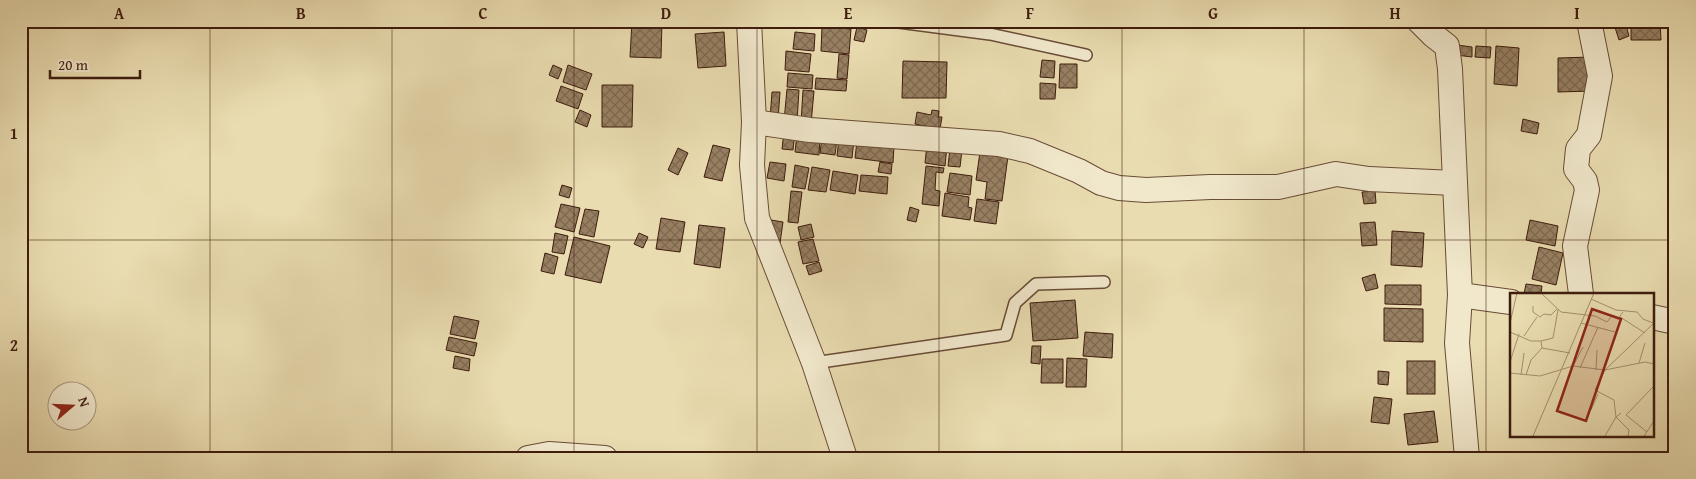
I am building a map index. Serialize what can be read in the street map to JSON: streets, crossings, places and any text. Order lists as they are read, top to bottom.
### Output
{
  "scale_bar": "20 m",
  "north": "right",
  "grid": {
    "columns": [
      "A",
      "B",
      "C",
      "D",
      "E",
      "F",
      "G",
      "H",
      "I"
    ],
    "rows": ["1", "2"]
  }
}
